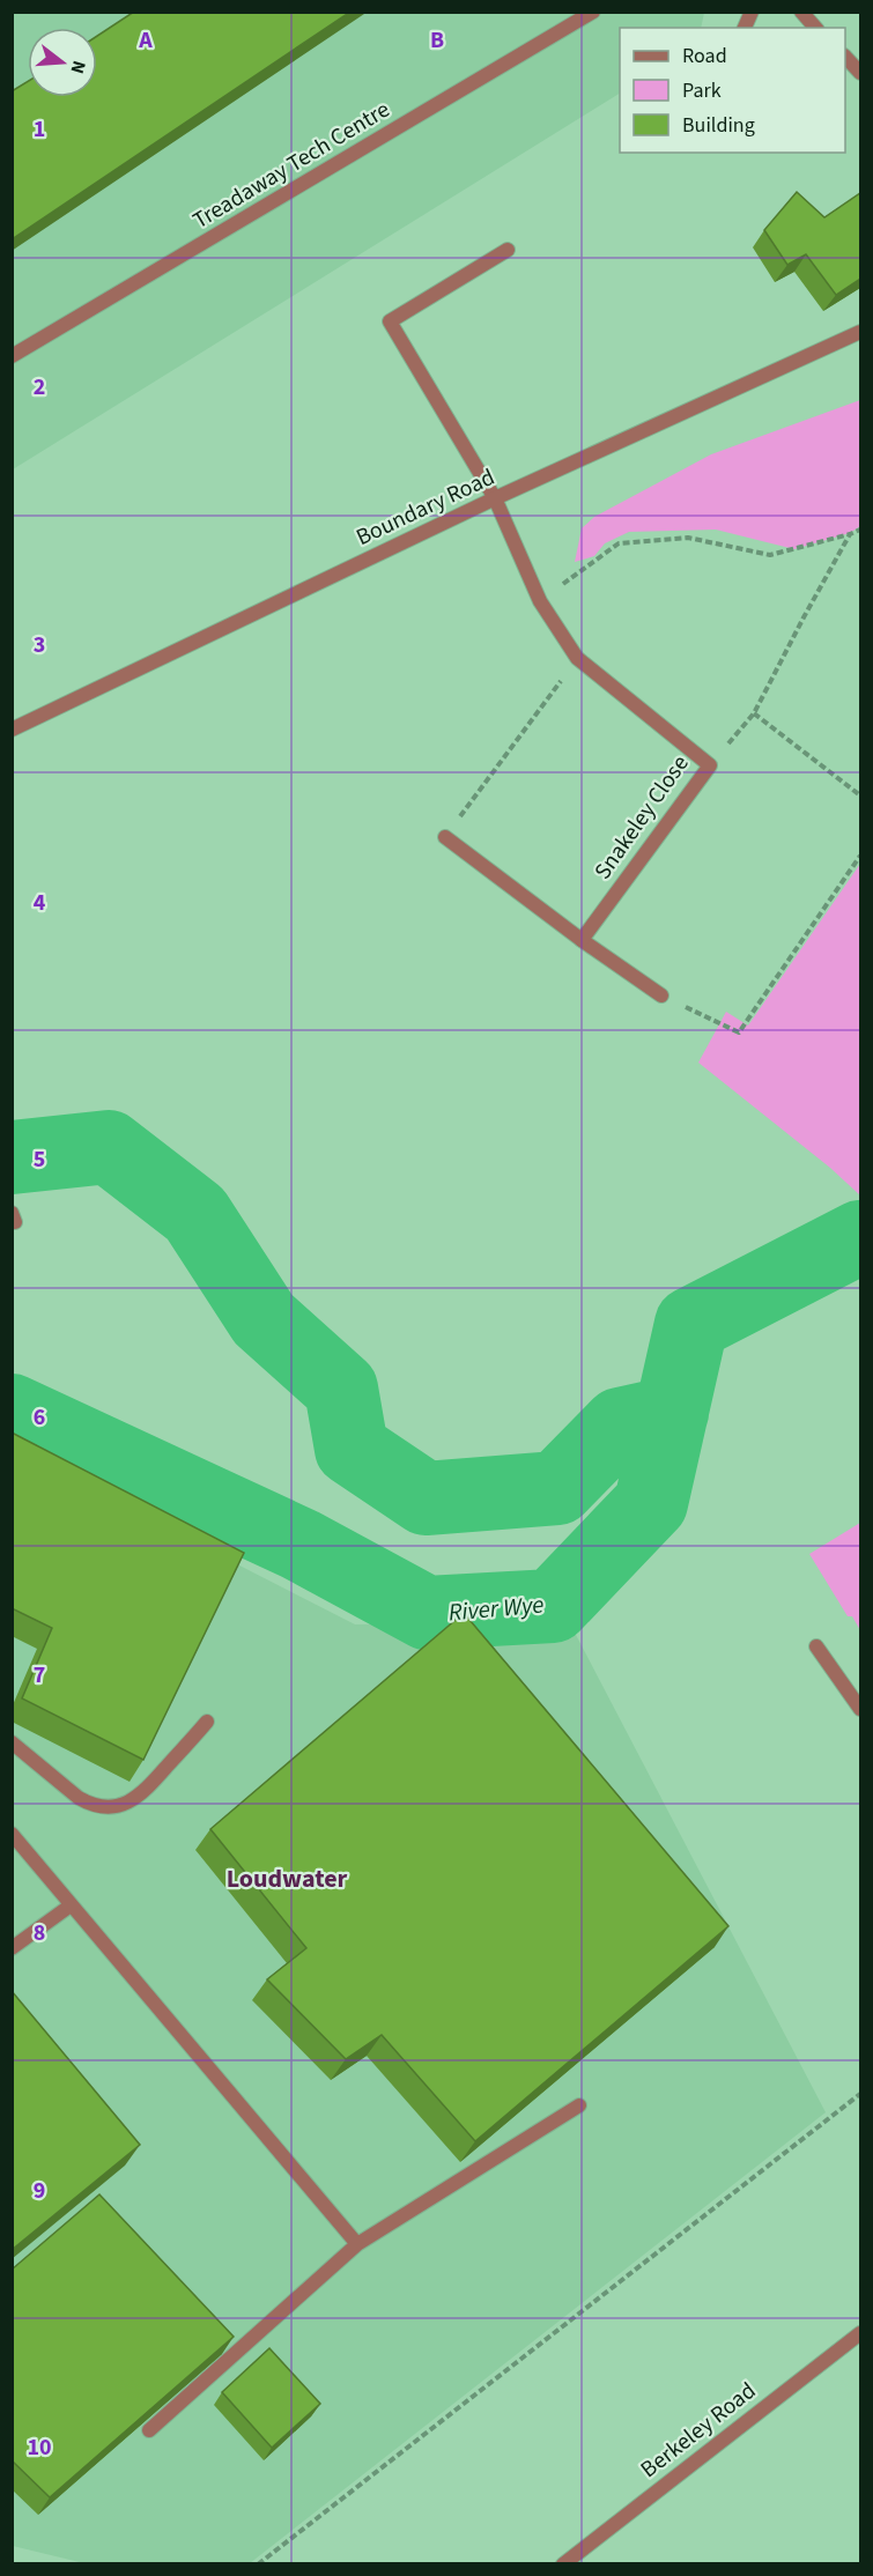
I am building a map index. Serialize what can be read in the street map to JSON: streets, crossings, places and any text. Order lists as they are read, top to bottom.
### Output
{
  "streets": {
    "street": [
      "Treadaway Tech Centre",
      "Boundary Road",
      "Snakeley Close",
      "Berkeley Road"
    ]
  },
  "crossings": [
    ["Boundary Road", "Snakeley Close"]
  ],
  "districts": ["Loudwater"],
  "water": ["River Wye"],
  "legend": ["Road", "Park", "Building"],
  "north": "right",
  "grid": {
    "columns": ["A", "B"],
    "rows": [
      "1",
      "2",
      "3",
      "4",
      "5",
      "6",
      "7",
      "8",
      "9",
      "10"
    ]
  }
}
